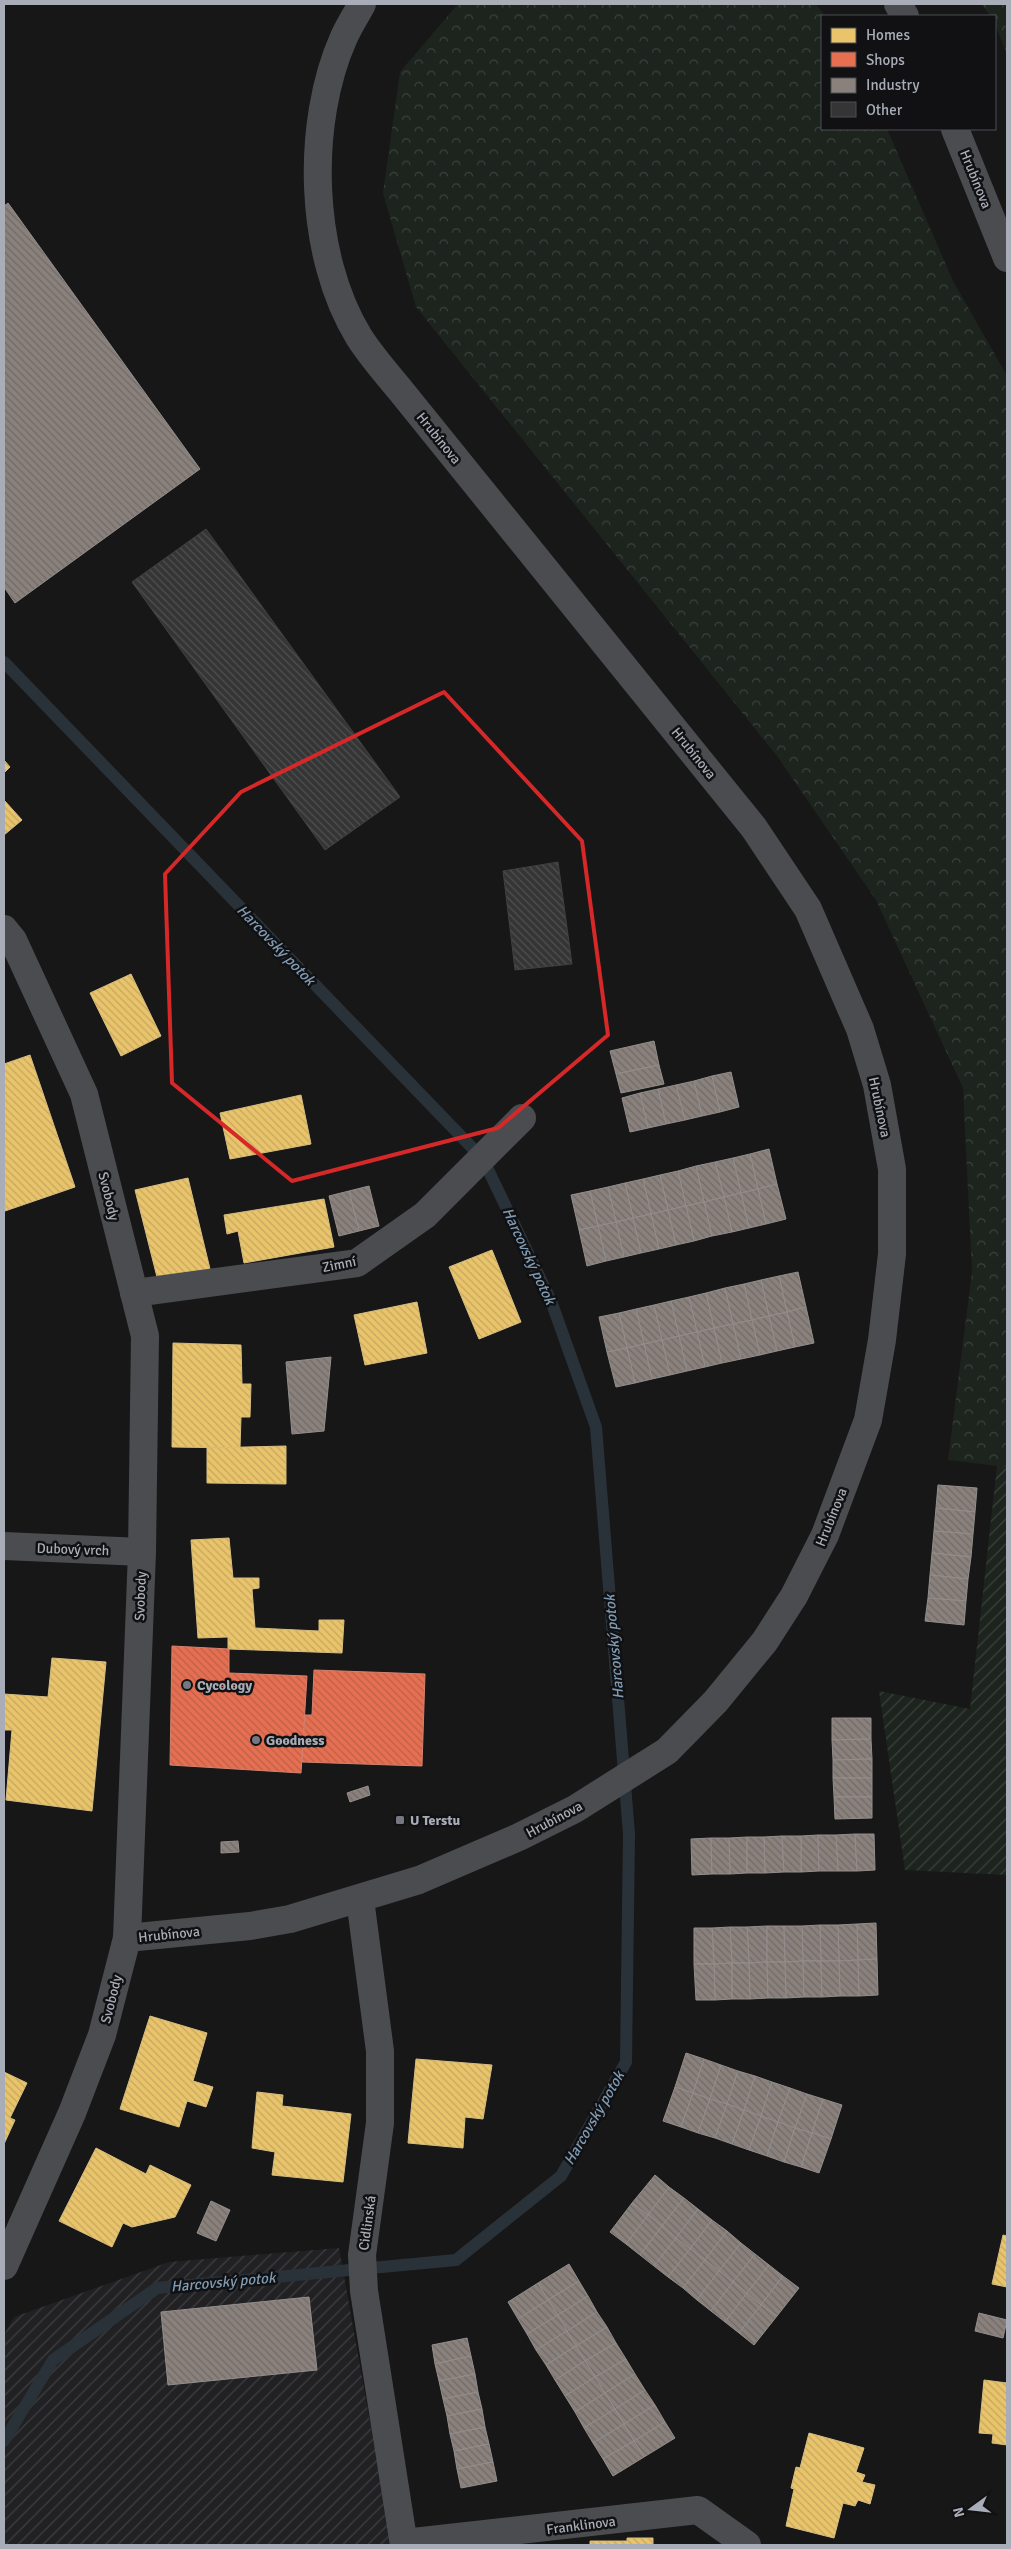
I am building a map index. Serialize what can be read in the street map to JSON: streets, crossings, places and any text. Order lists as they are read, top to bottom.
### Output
{
  "streets": {
    "street": [
      "Hrubínova",
      "Svobody",
      "Zimní",
      "Dubový vrch",
      "Cidlinská",
      "Franklinova"
    ]
  },
  "crossings": [
    ["Hrubínova", "Svobody"],
    ["Hrubínova", "Cidlinská"],
    ["Svobody", "Zimní"],
    ["Svobody", "Dubový vrch"],
    ["Cidlinská", "Franklinova"]
  ],
  "water": ["Harcovský potok"],
  "places": {
    "other": ["Cycology", "Goodness"],
    "transit": ["U Terstu"]
  },
  "legend": [
    "Homes",
    "Shops",
    "Industry",
    "Other"
  ],
  "north": "left"
}
